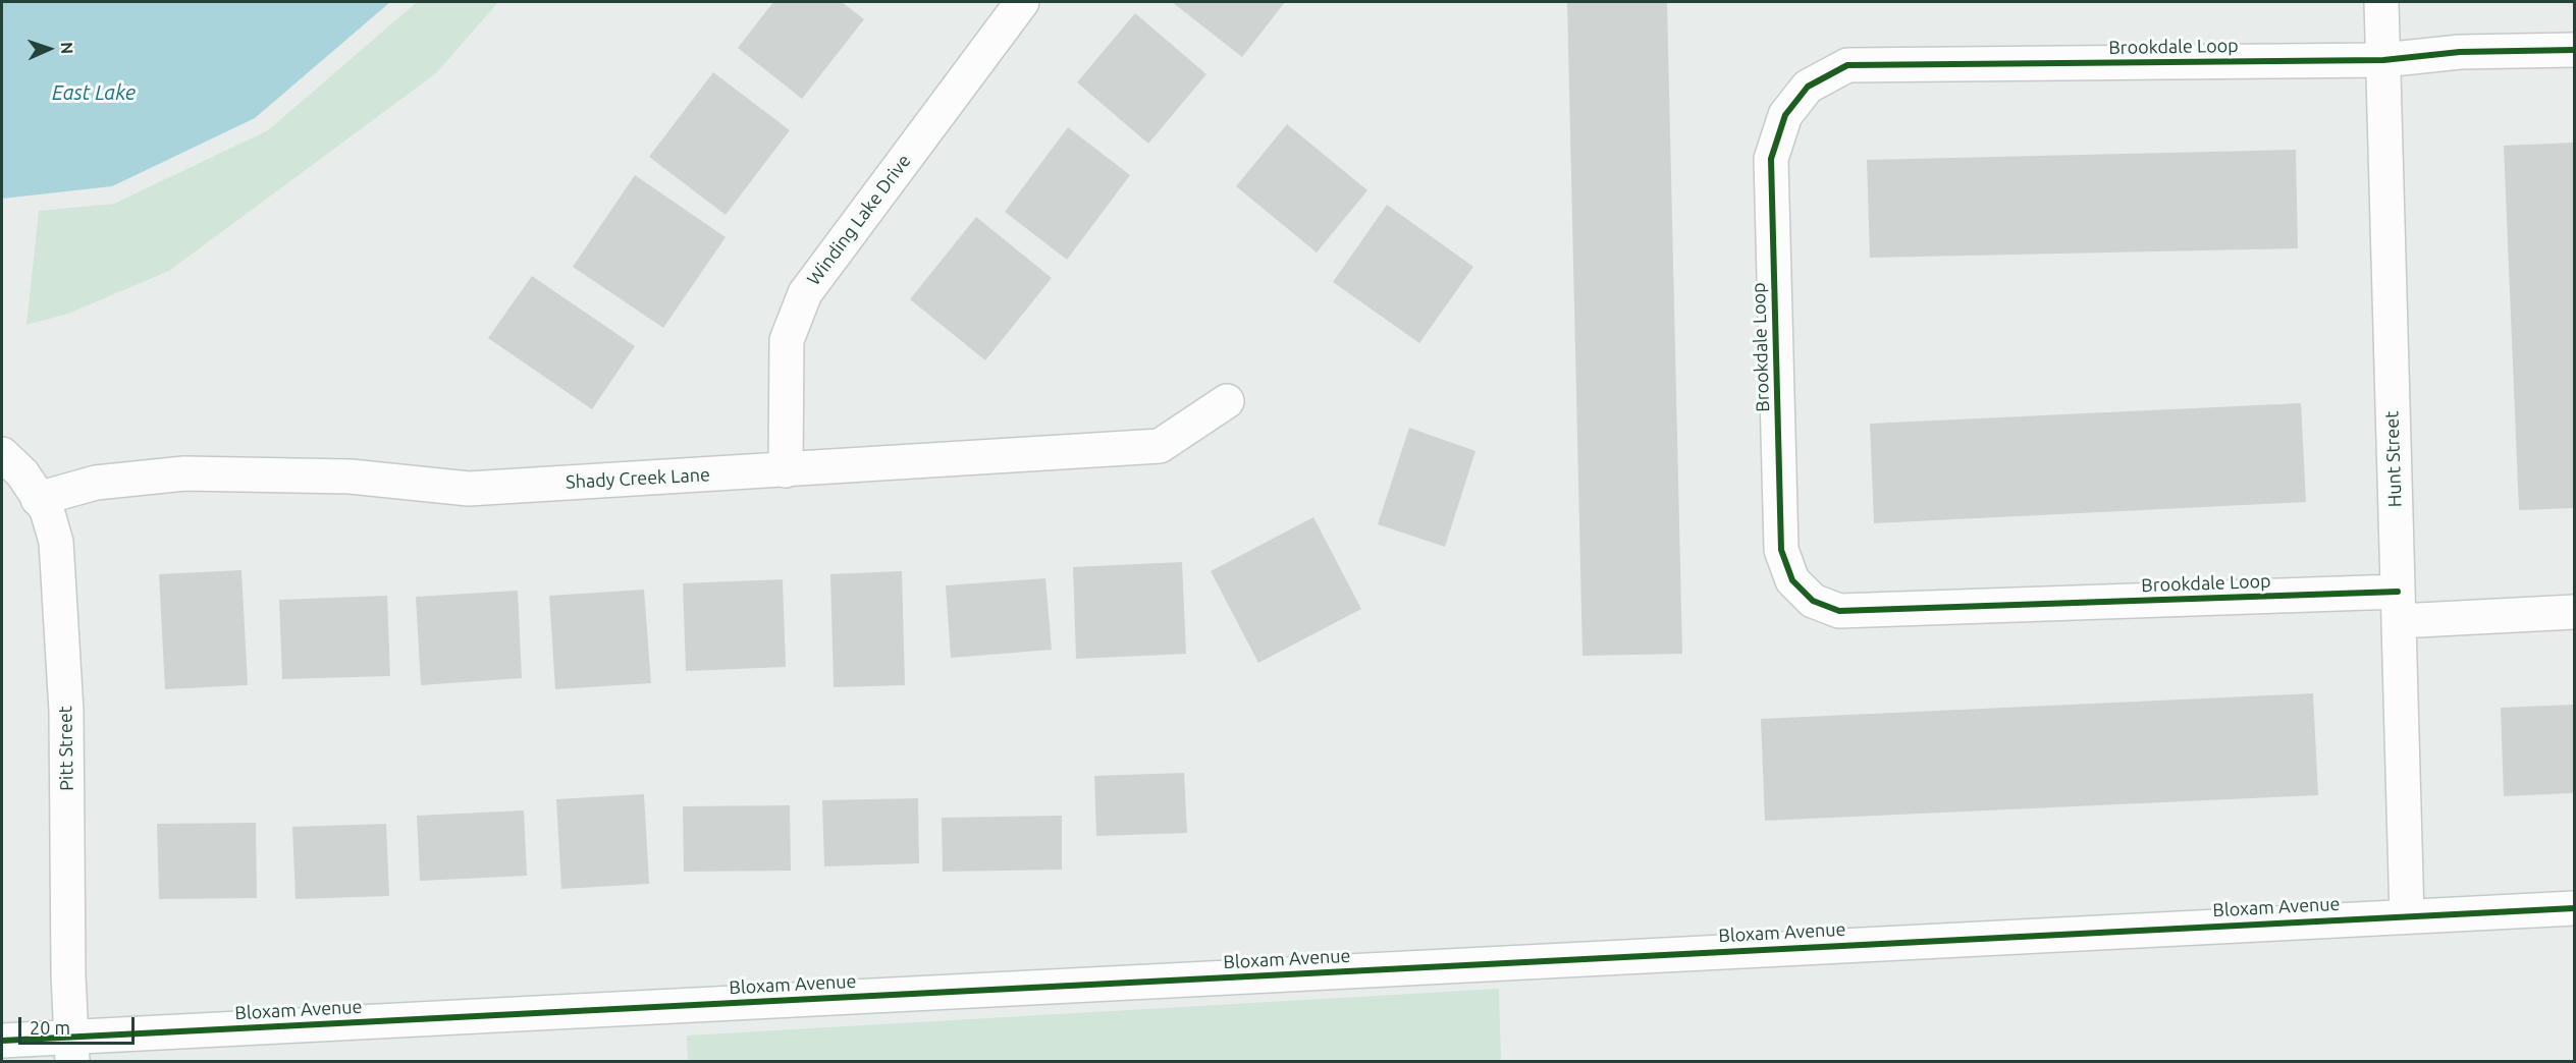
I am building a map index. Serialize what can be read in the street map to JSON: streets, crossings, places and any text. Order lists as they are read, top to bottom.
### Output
{
  "streets": {
    "street": [
      "Brookdale Loop",
      "Winding Lake Drive",
      "Hunt Street",
      "Shady Creek Lane",
      "Pitt Street",
      "Bloxam Avenue"
    ]
  },
  "crossings": [
    ["Brookdale Loop", "Hunt Street"],
    ["Winding Lake Drive", "Shady Creek Lane"],
    ["Hunt Street", "Bloxam Avenue"],
    ["Shady Creek Lane", "Pitt Street"],
    ["Pitt Street", "Bloxam Avenue"]
  ],
  "water": ["East Lake"],
  "scale_bar": "20 m",
  "north": "right"
}
